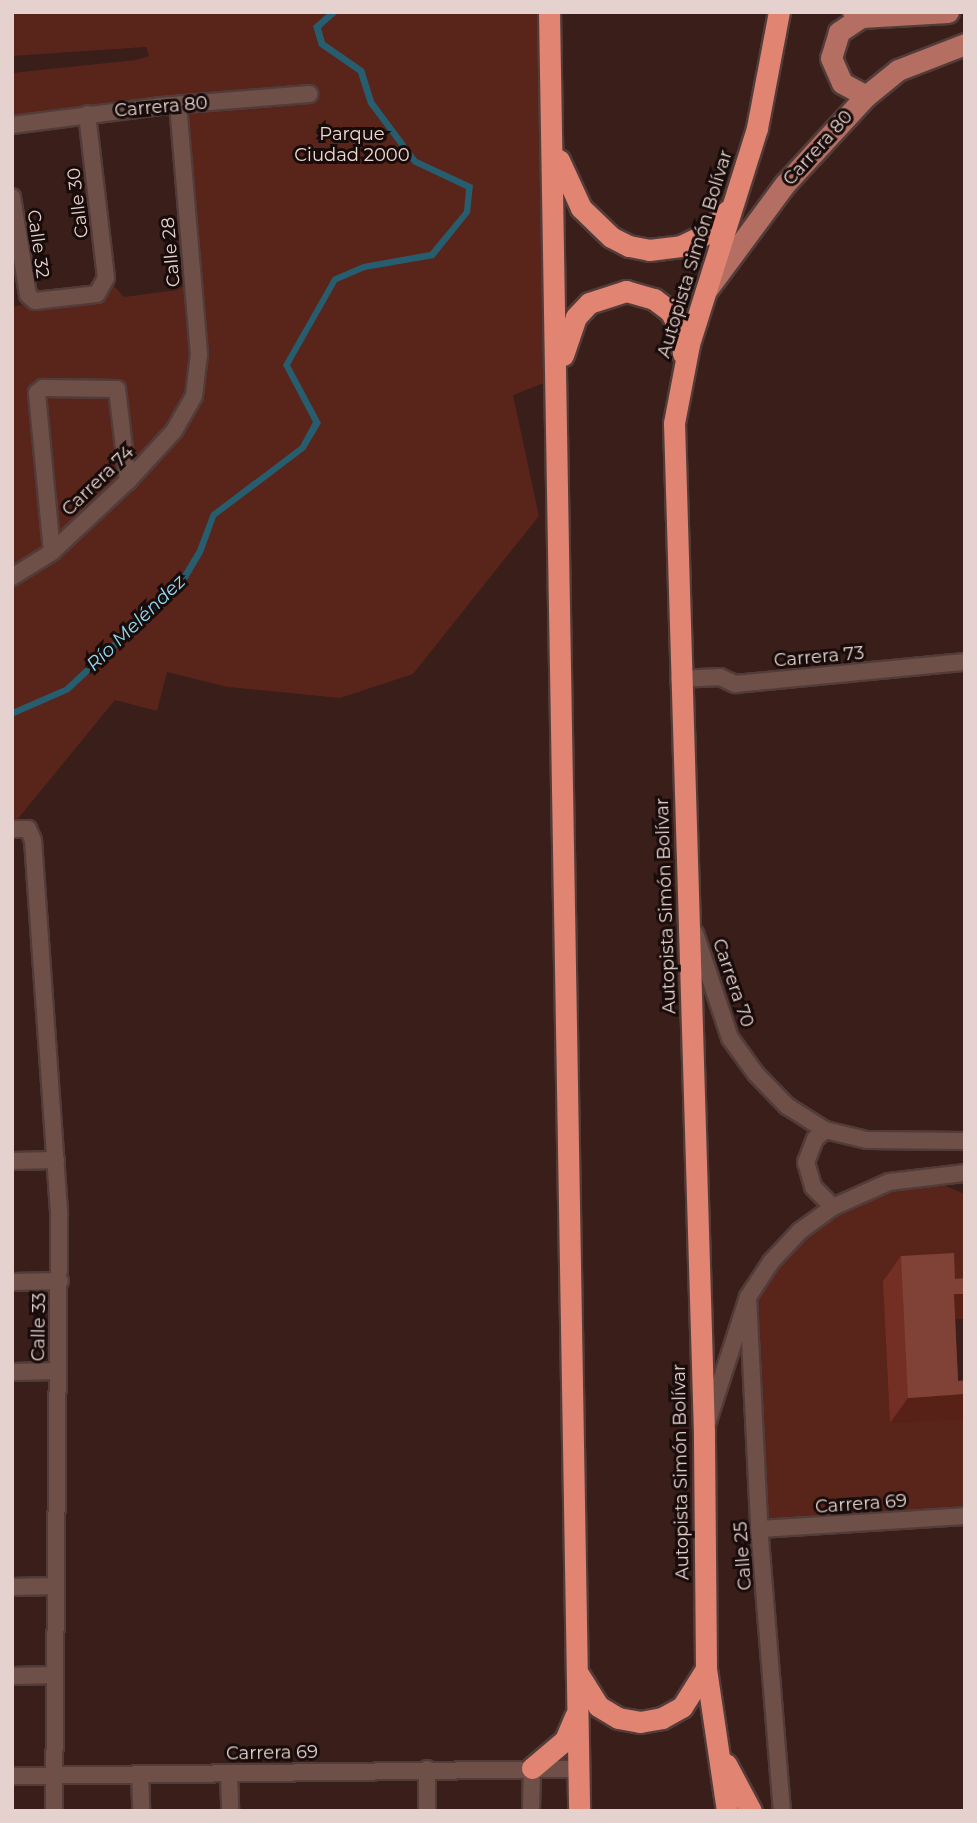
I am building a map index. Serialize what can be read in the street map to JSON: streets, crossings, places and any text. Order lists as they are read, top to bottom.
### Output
{
  "streets": {
    "highway": ["Autopista Simón Bolívar"],
    "main road": ["Carrera 80"],
    "street": [
      "Calle 30",
      "Calle 32",
      "Calle 28",
      "Carrera 74",
      "Carrera 73",
      "Carrera 70",
      "Calle 33",
      "Carrera 69",
      "Calle 25"
    ]
  },
  "crossings": [
    ["Carrera 80", "Calle 30"],
    ["Carrera 80", "Calle 28"],
    ["Carrera 80", "Autopista Simón Bolívar"],
    ["Calle 30", "Calle 32"],
    ["Calle 28", "Carrera 74"],
    ["Autopista Simón Bolívar", "Carrera 73"],
    ["Autopista Simón Bolívar", "Carrera 70"],
    ["Calle 33", "Carrera 69"],
    ["Carrera 69", "Calle 25"]
  ],
  "water": ["Río Meléndez"],
  "parks": ["Parque Ciudad 2000"]
}
